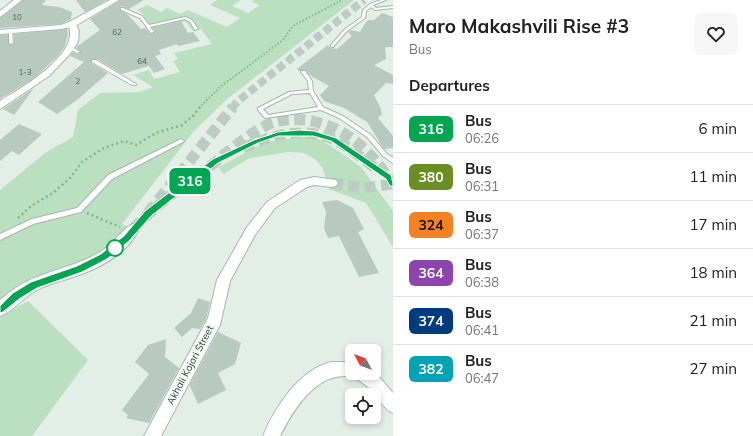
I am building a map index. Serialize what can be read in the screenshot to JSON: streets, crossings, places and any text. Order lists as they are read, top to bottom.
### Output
{
  "streets": {
    "street": ["Akhali Kojori Street"]
  },
  "lines": ["bus line 316"],
  "house_numbers": [
    "10",
    "62",
    "64",
    "1-3",
    "2"
  ],
  "north": "top left",
  "page": {
    "on_map": "316",
    "heading": [
      ["Maro Makashvili Rise #3", "Bus"],
      "Departures"
    ],
    "list": [
      {
        "mark": "316",
        "name": "Bus",
        "note": "06:26",
        "value": "6 min"
      },
      {
        "mark": "380",
        "name": "Bus",
        "note": "06:31",
        "value": "11 min"
      },
      {
        "mark": "324",
        "name": "Bus",
        "note": "06:37",
        "value": "17 min"
      },
      {
        "mark": "364",
        "name": "Bus",
        "note": "06:38",
        "value": "18 min"
      },
      {
        "mark": "374",
        "name": "Bus",
        "note": "06:41",
        "value": "21 min"
      },
      {
        "mark": "382",
        "name": "Bus",
        "note": "06:47",
        "value": "27 min"
      }
    ]
  }
}
